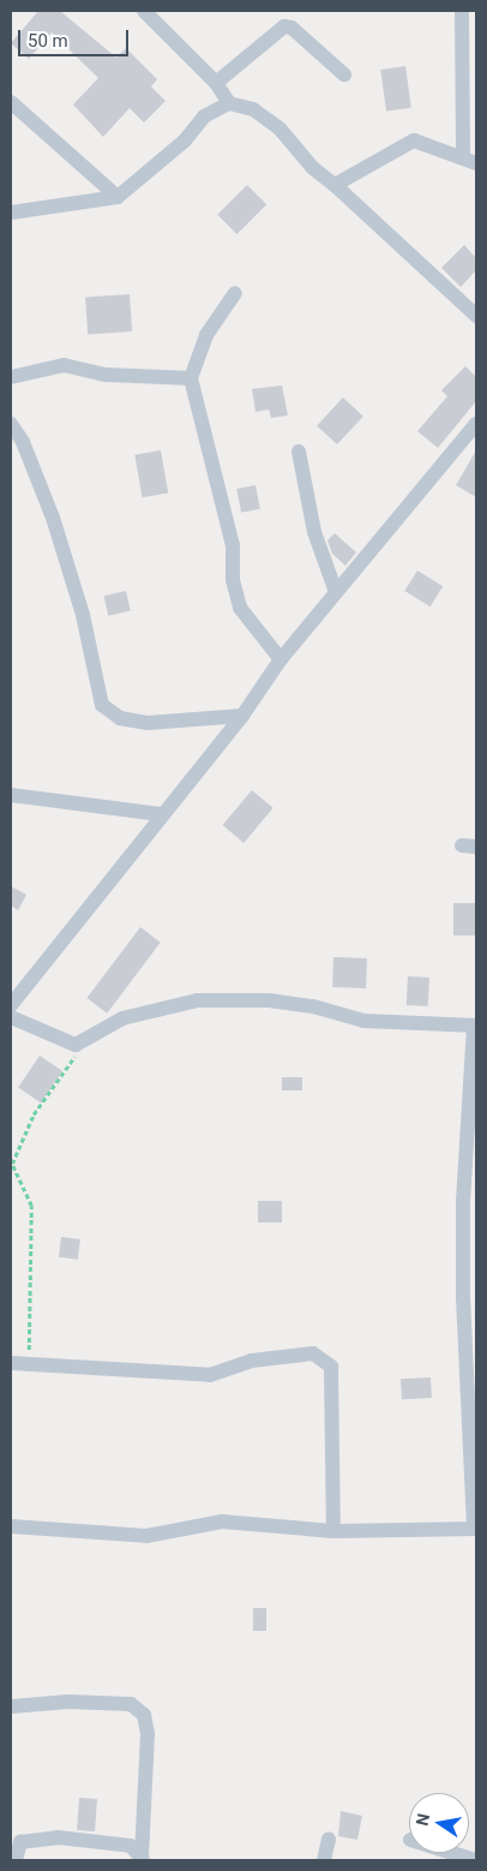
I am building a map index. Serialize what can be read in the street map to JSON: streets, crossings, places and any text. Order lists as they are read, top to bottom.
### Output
{
  "scale_bar": "50 m",
  "north": "left"
}
